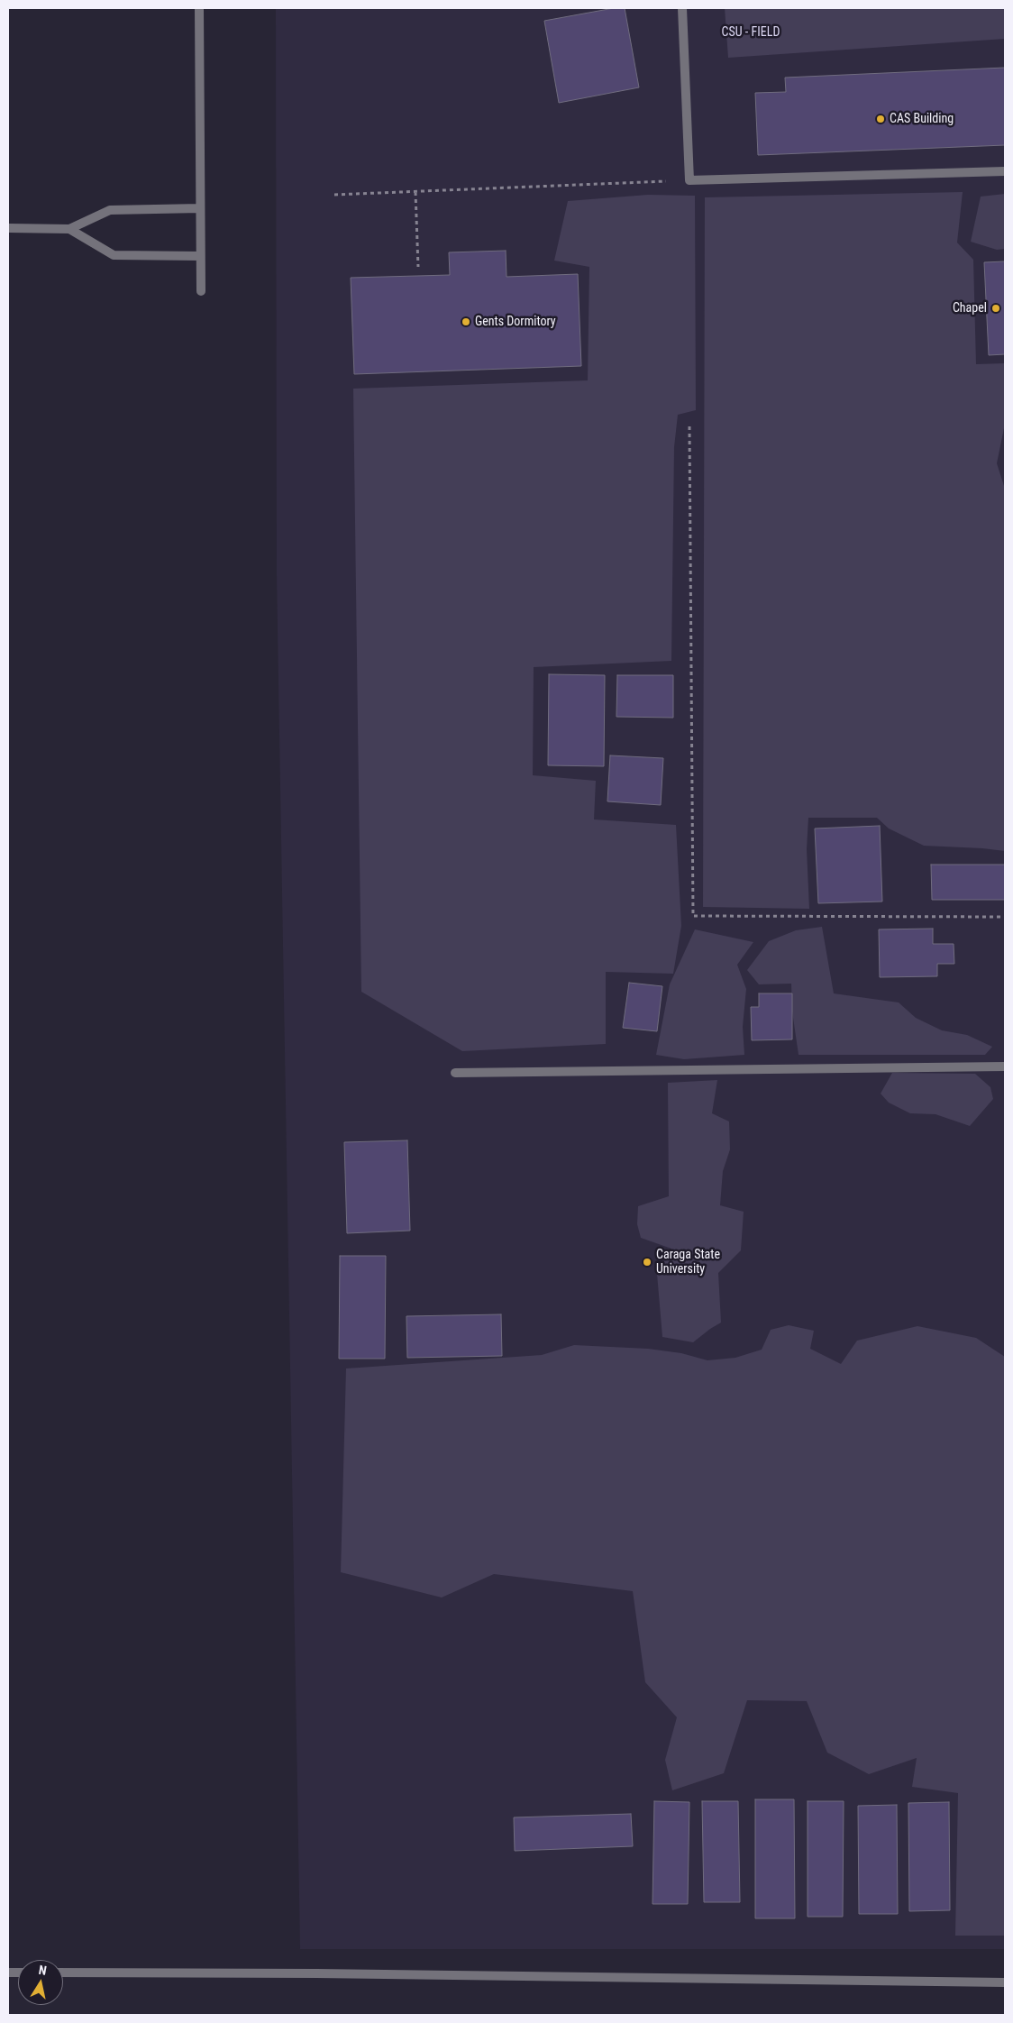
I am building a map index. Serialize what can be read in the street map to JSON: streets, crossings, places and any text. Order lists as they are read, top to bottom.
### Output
{
  "parks": ["CSU - FIELD"],
  "places": [
    "CAS Building",
    "Chapel",
    "Gents Dormitory",
    "Caraga State University"
  ],
  "north": "top"
}
